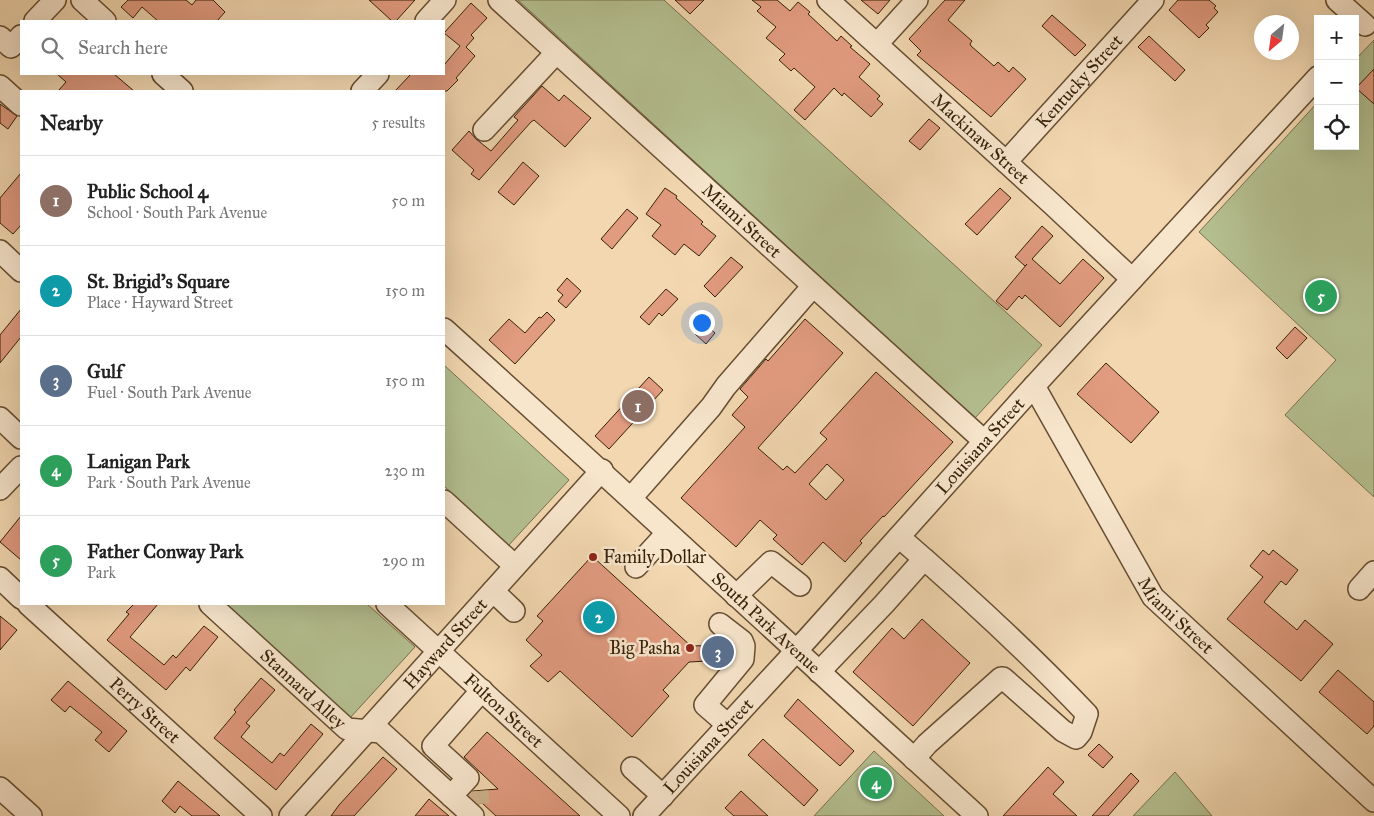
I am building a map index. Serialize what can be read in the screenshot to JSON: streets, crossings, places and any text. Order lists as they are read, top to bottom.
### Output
{
  "streets": {
    "street": [
      "Kentucky Street",
      "Mackinaw Street",
      "Miami Street",
      "Louisiana Street",
      "South Park Avenue",
      "Hayward Street",
      "Stannard Alley",
      "Perry Street",
      "Fulton Street"
    ]
  },
  "crossings": [
    ["Kentucky Street", "Mackinaw Street"],
    ["Mackinaw Street", "Louisiana Street"],
    ["Miami Street", "Louisiana Street"],
    ["Louisiana Street", "South Park Avenue"],
    ["South Park Avenue", "Hayward Street"],
    ["Hayward Street", "Stannard Alley"],
    ["Hayward Street", "Fulton Street"]
  ],
  "places": ["Family Dollar", "Big Pasha"],
  "north": "bottom left",
  "page": {
    "map_buttons": ["+", "−"],
    "search": "Search here",
    "heading": ["Nearby", "5 results"],
    "list": [
      {
        "mark": "1",
        "name": "Public School 4",
        "note": "School · South Park Avenue",
        "value": "50 m"
      },
      {
        "mark": "2",
        "name": "St. Brigid's Square",
        "note": "Place · Hayward Street",
        "value": "150 m"
      },
      {
        "mark": "3",
        "name": "Gulf",
        "note": "Fuel · South Park Avenue",
        "value": "150 m"
      },
      {
        "mark": "4",
        "name": "Lanigan Park",
        "note": "Park · South Park Avenue",
        "value": "230 m"
      },
      {
        "mark": "5",
        "name": "Father Conway Park",
        "note": "Park",
        "value": "290 m"
      }
    ],
    "pins": [
      "5",
      "1",
      "2",
      "3",
      "4"
    ]
  }
}
